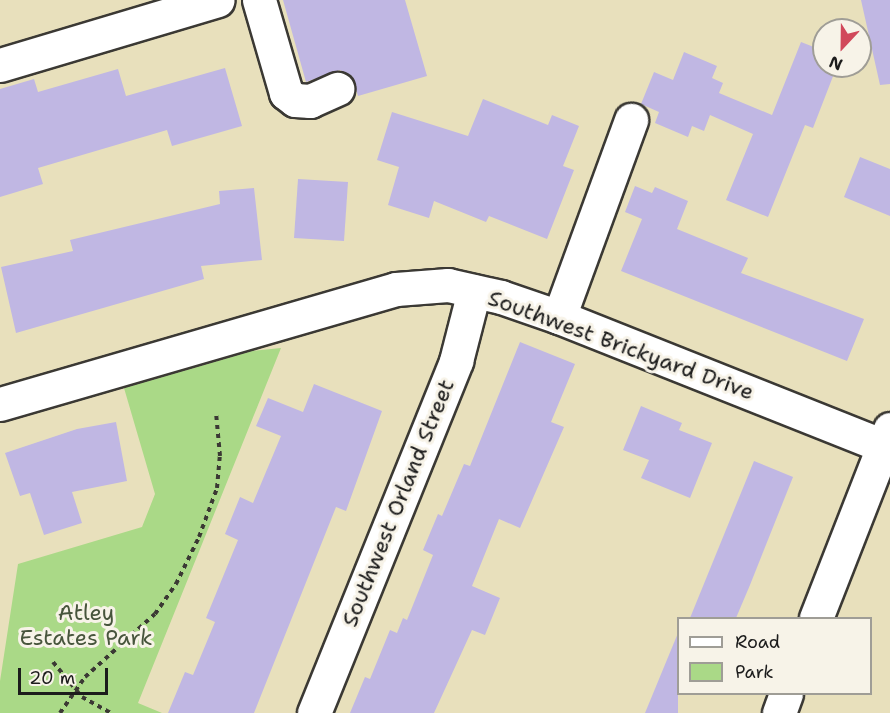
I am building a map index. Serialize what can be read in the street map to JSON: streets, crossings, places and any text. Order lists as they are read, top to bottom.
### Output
{
  "streets": {
    "street": ["Southwest Brickyard Drive", "Southwest Orland Street"]
  },
  "crossings": [
    ["Southwest Brickyard Drive", "Southwest Orland Street"]
  ],
  "parks": ["Atley Estates Park"],
  "legend": ["Road", "Park"],
  "scale_bar": "20 m",
  "north": "bottom"
}
